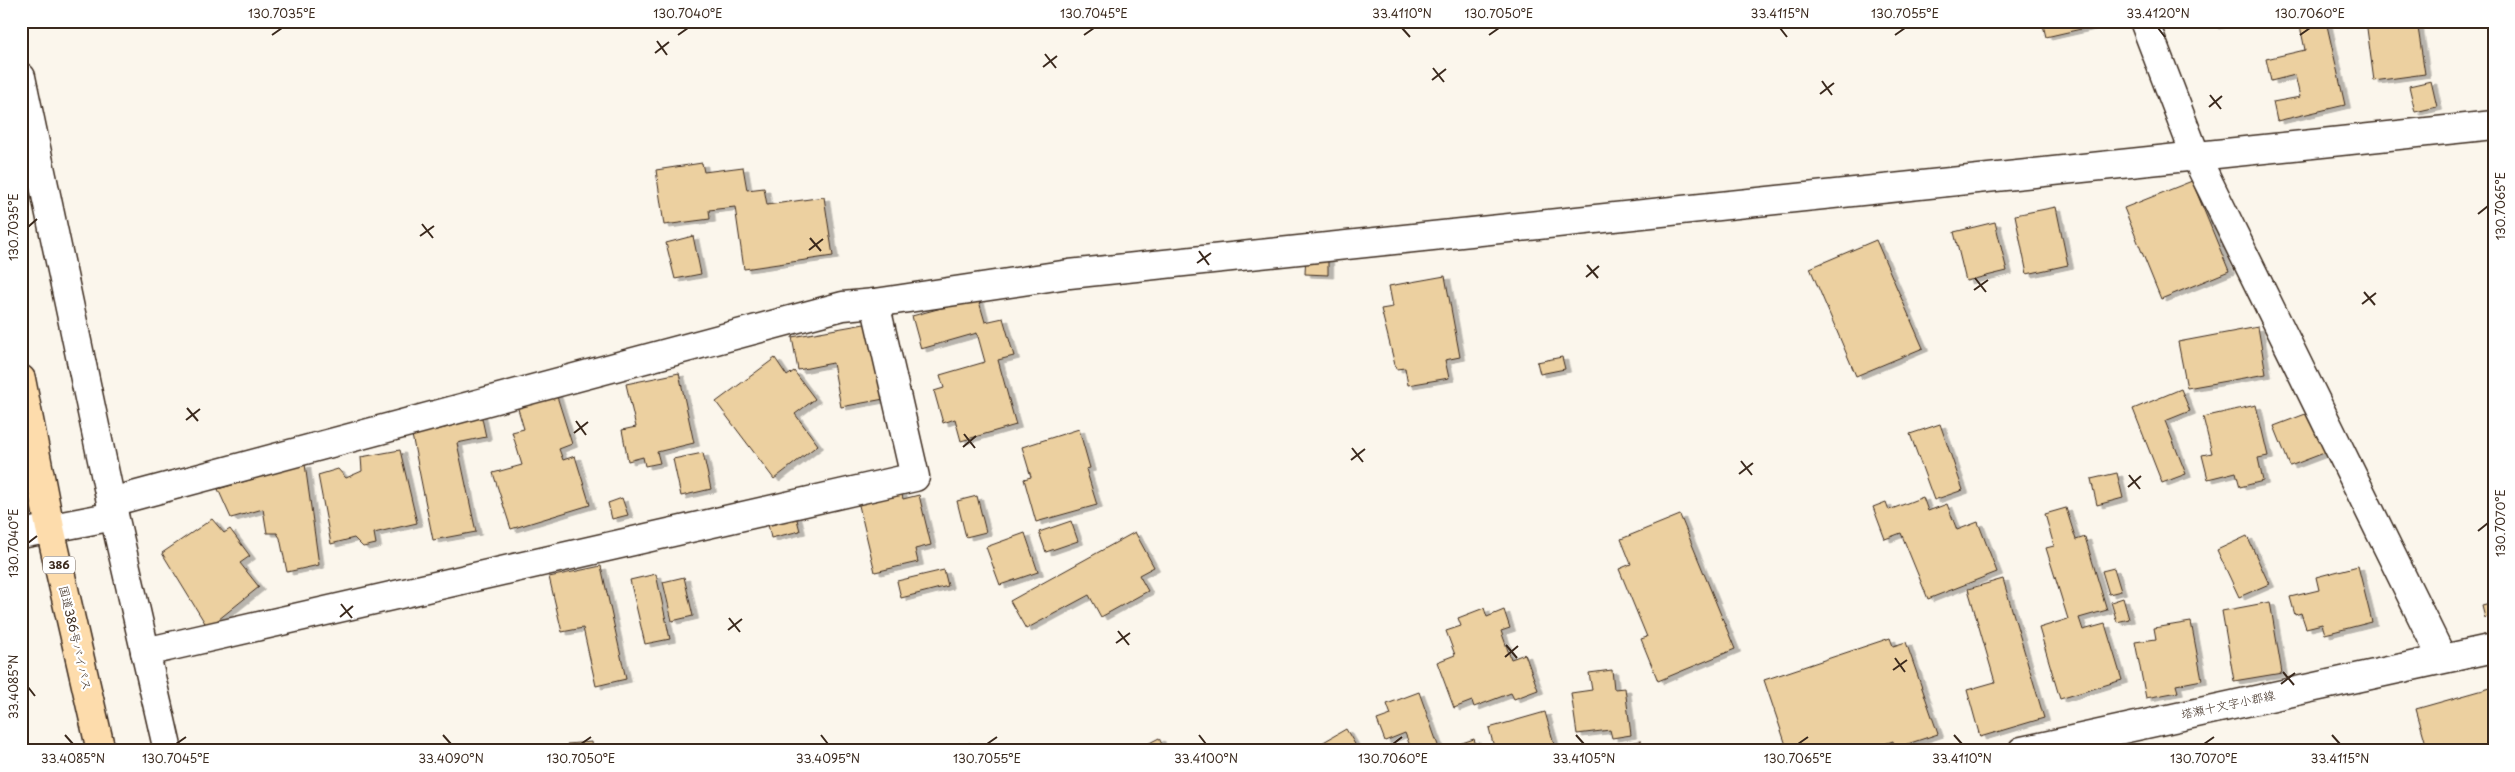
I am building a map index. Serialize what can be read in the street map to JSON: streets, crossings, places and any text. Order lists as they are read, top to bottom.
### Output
{
  "streets": {
    "highway": ["386", "国道386号バイパス"],
    "street": ["塔瀬十文字小郡線"]
  },
  "coordinates": [
    "130.7035°E",
    "130.7040°E",
    "130.7045°E",
    "33.4110°N",
    "130.7050°E",
    "33.4115°N",
    "130.7055°E",
    "33.4120°N",
    "130.7060°E",
    "130.7065°E",
    "130.7070°E",
    "33.4085°N",
    "33.4090°N",
    "33.4095°N",
    "33.4100°N",
    "33.4105°N"
  ]
}
